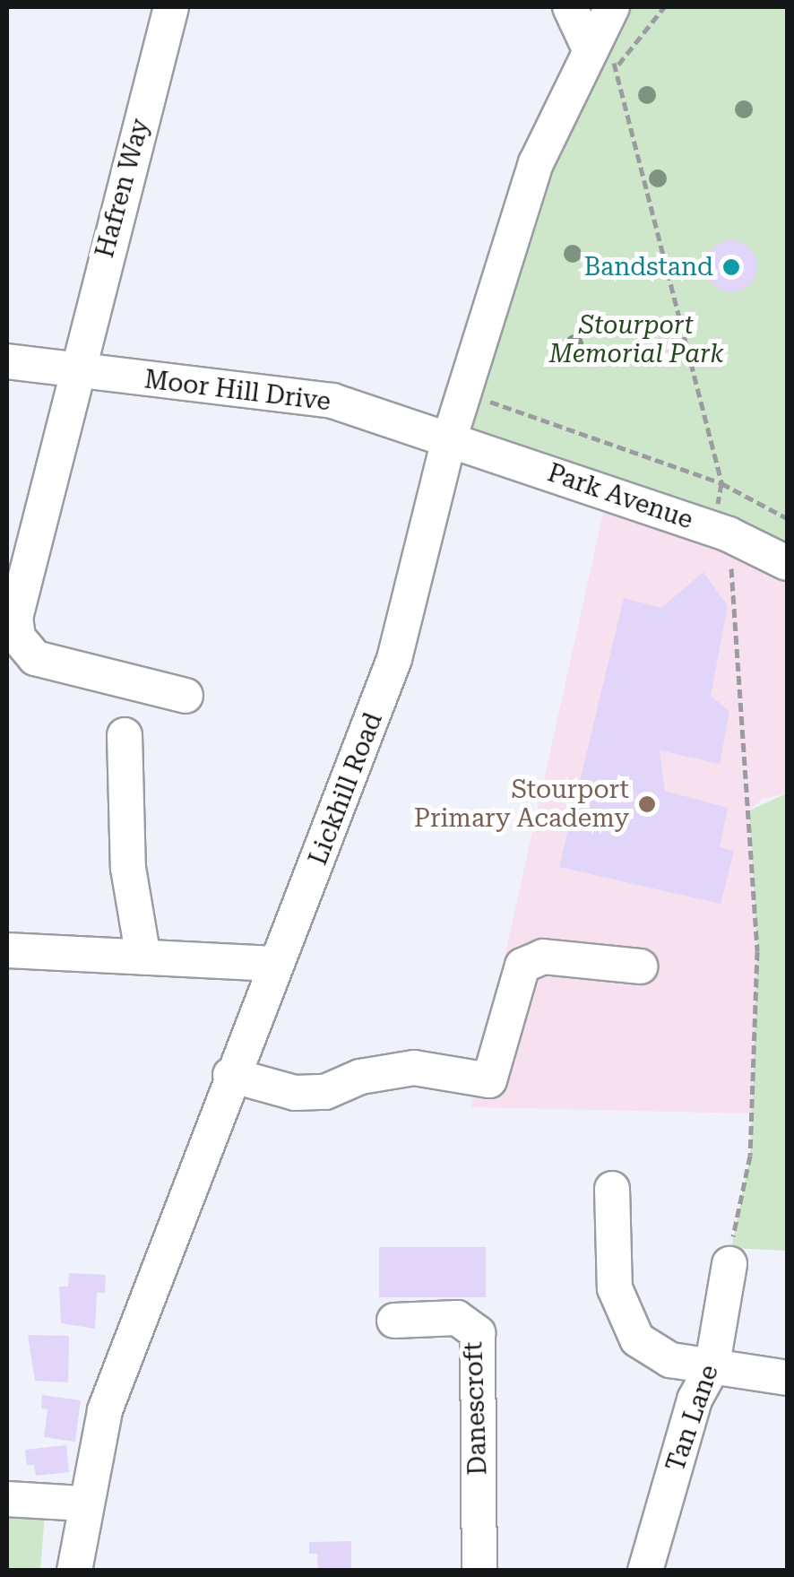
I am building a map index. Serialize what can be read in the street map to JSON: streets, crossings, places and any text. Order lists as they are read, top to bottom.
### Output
{
  "streets": {
    "street": [
      "Hafren Way",
      "Moor Hill Drive",
      "Park Avenue",
      "Lickhill Road",
      "Danescroft",
      "Tan Lane"
    ]
  },
  "crossings": [
    ["Hafren Way", "Moor Hill Drive"],
    ["Moor Hill Drive", "Park Avenue"],
    ["Moor Hill Drive", "Lickhill Road"],
    ["Park Avenue", "Lickhill Road"]
  ],
  "parks": ["Stourport Memorial Park"],
  "places": ["Bandstand", "Stourport Primary Academy"]
}
